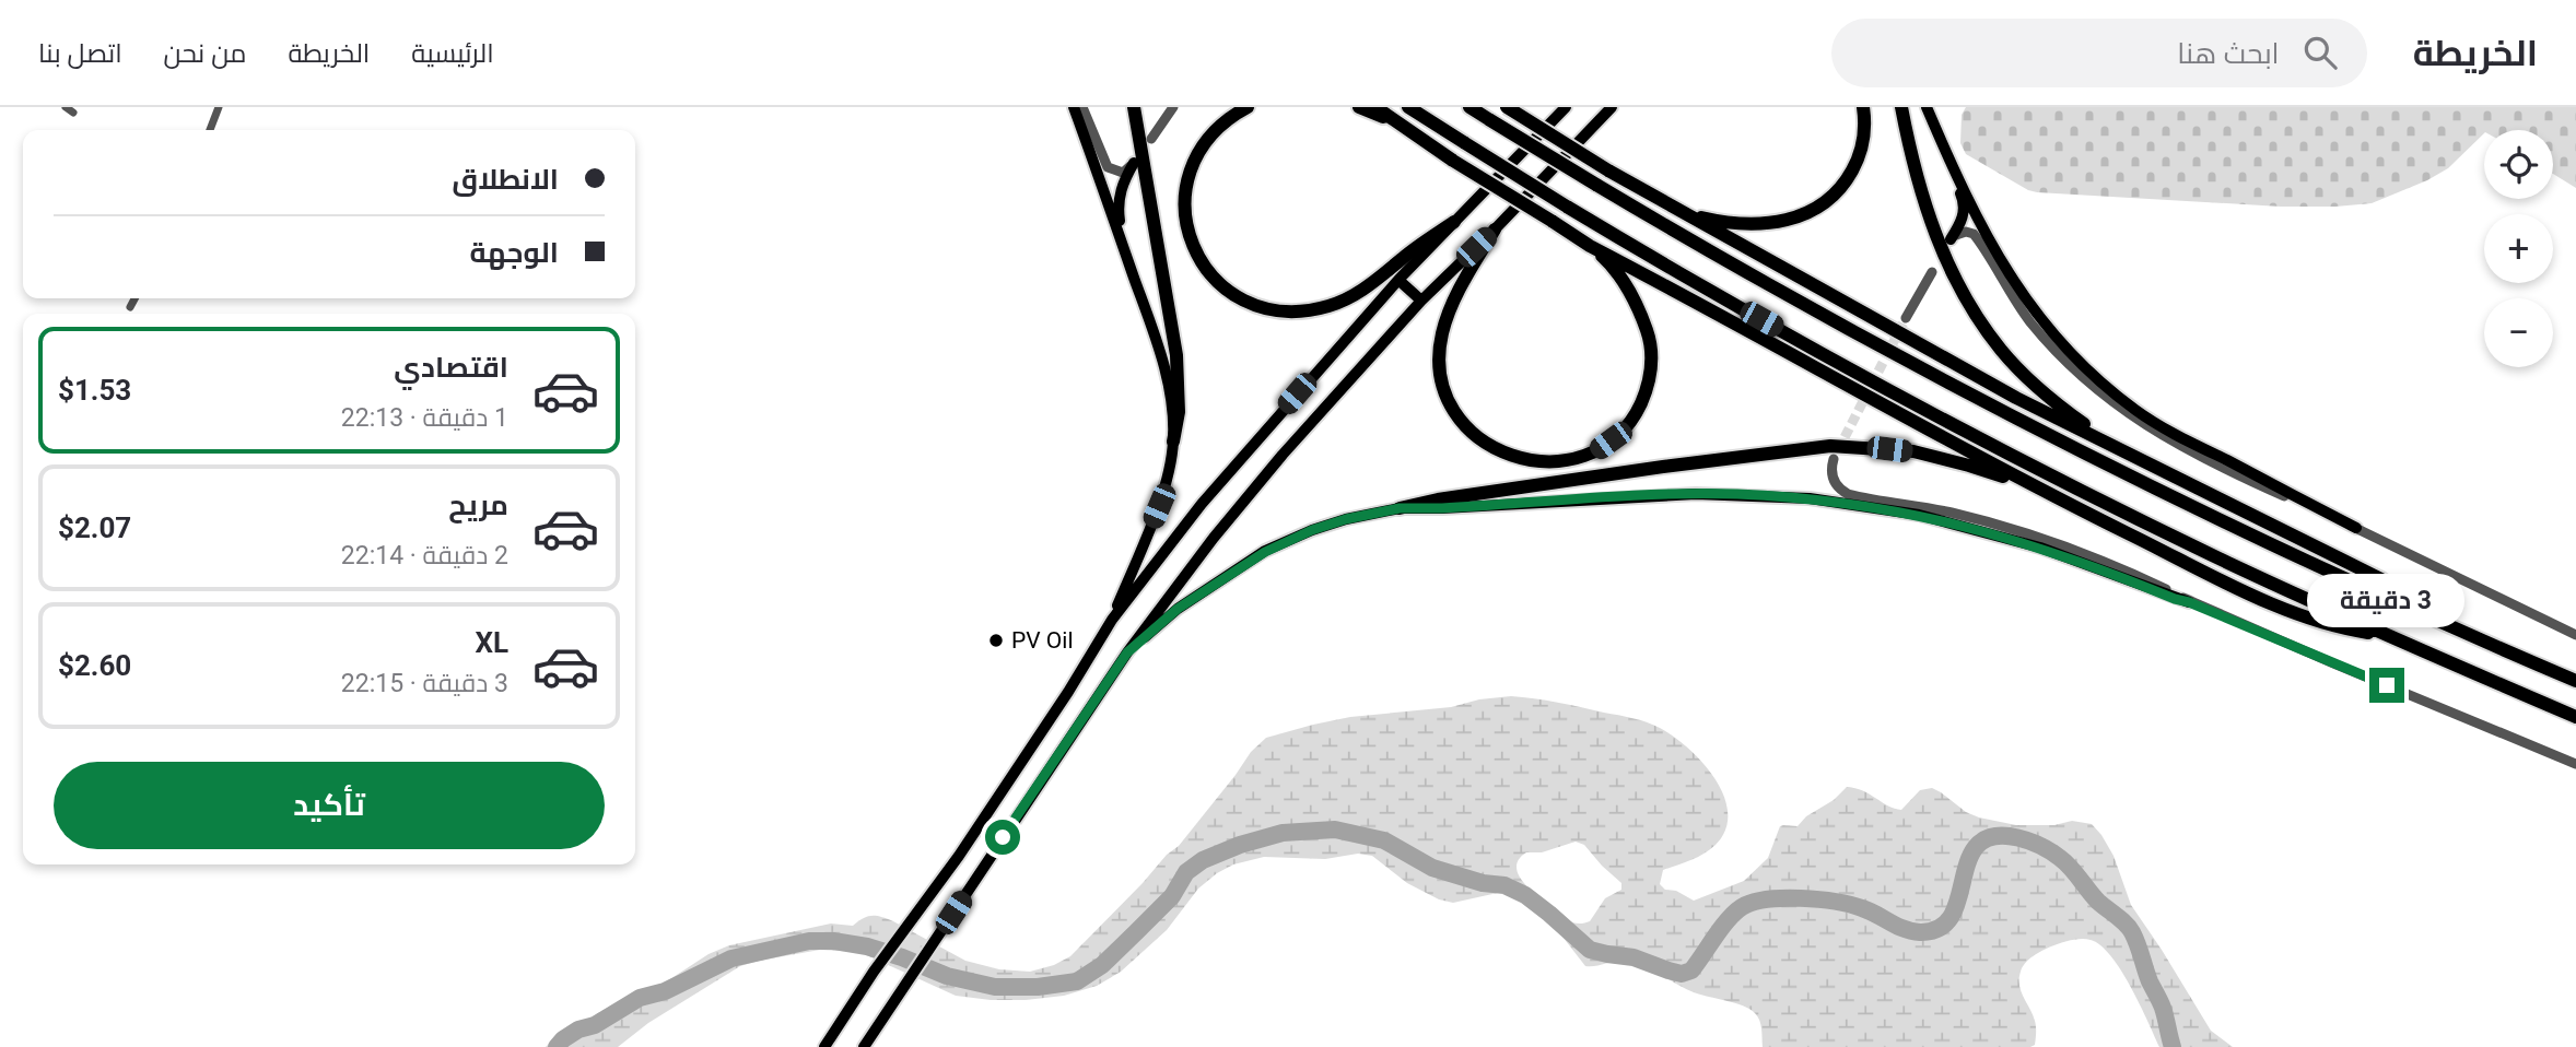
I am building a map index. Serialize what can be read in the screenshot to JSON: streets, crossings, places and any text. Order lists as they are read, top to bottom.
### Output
{
  "places": ["PV Oil"],
  "page": {
    "header": "الخريطة",
    "search": "ابحث هنا",
    "nav": [
      "الرئيسية",
      "الخريطة",
      "من نحن",
      "اتصل بنا"
    ],
    "map_buttons": ["+", "−"],
    "banner": ["الانطلاق", "الوجهة"],
    "list": [
      {
        "name": "اقتصادي",
        "note": "1 دقيقة · 22:13",
        "value": "$1.53"
      },
      {
        "name": "مريح",
        "note": "2 دقيقة · 22:14",
        "value": "$2.07"
      },
      {
        "name": "XL",
        "note": "3 دقيقة · 22:15",
        "value": "$2.60"
      }
    ],
    "bubble": "3 دقيقة",
    "buttons": "تأكيد"
  }
}
